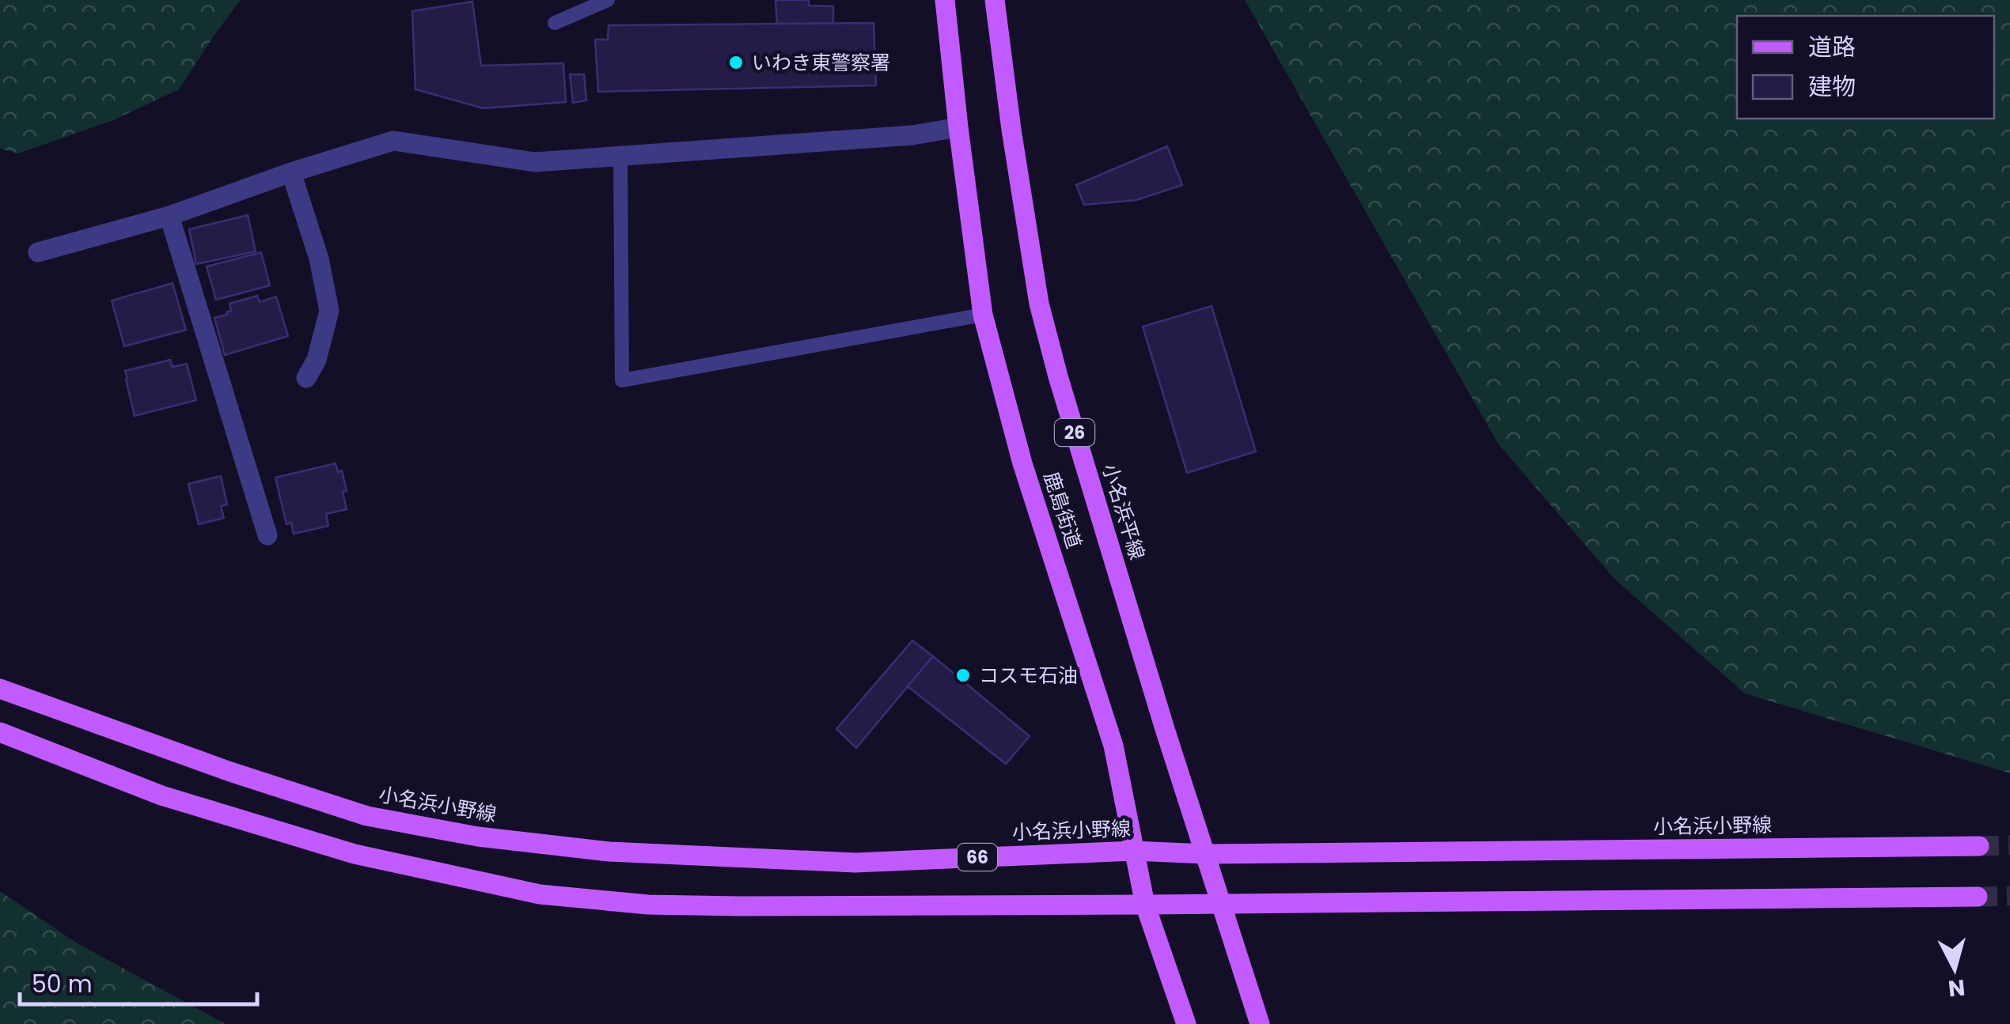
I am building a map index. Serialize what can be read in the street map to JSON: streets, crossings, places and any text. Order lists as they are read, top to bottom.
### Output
{
  "streets": {
    "main road": [
      "26",
      "鹿島街道",
      "小名浜平線",
      "小名浜小野線",
      "66"
    ]
  },
  "crossings": [
    ["鹿島街道", "小名浜小野線"],
    ["小名浜平線", "小名浜小野線"]
  ],
  "places": ["いわき東警察署", "コスモ石油"],
  "legend": ["道路", "建物"],
  "scale_bar": "50 m",
  "north": "bottom"
}
